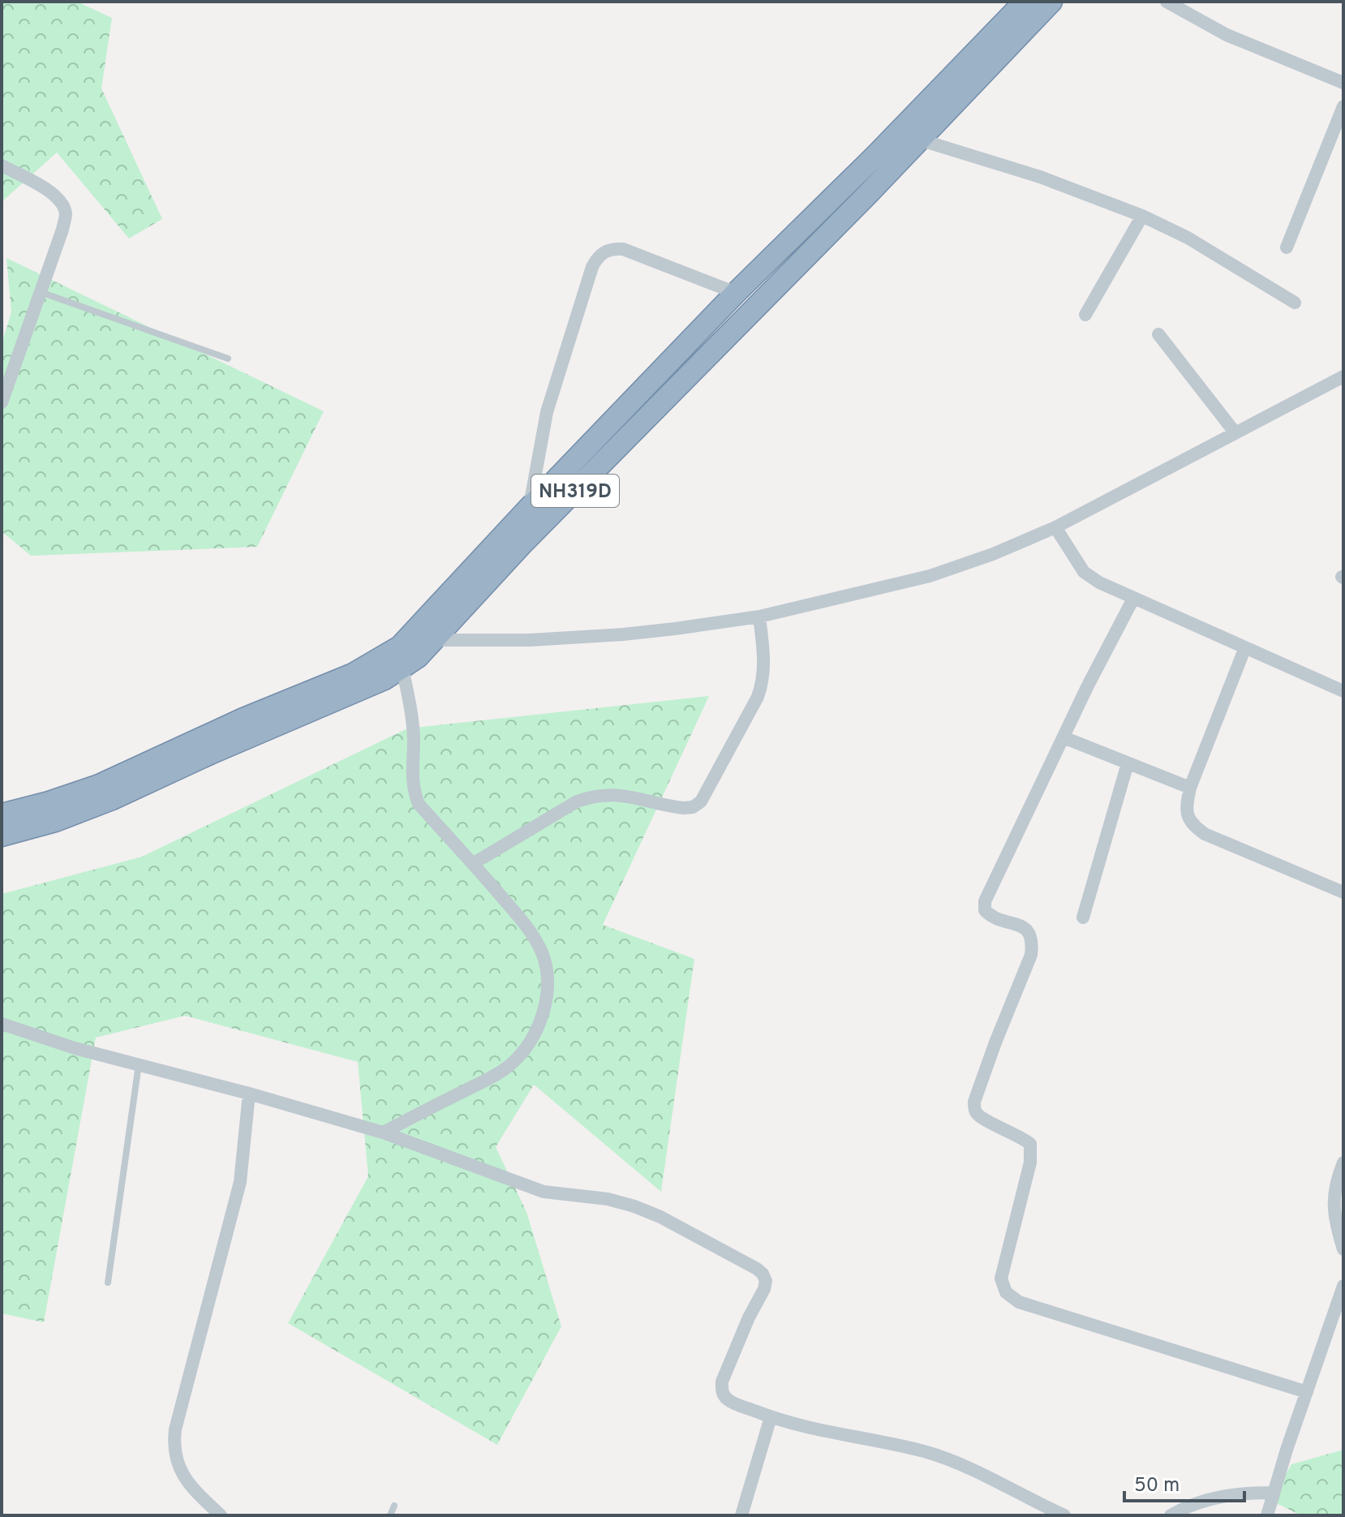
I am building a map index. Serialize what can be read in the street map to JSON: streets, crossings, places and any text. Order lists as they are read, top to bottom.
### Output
{
  "streets": {
    "highway": ["NH319D"]
  },
  "scale_bar": "50 m"
}
